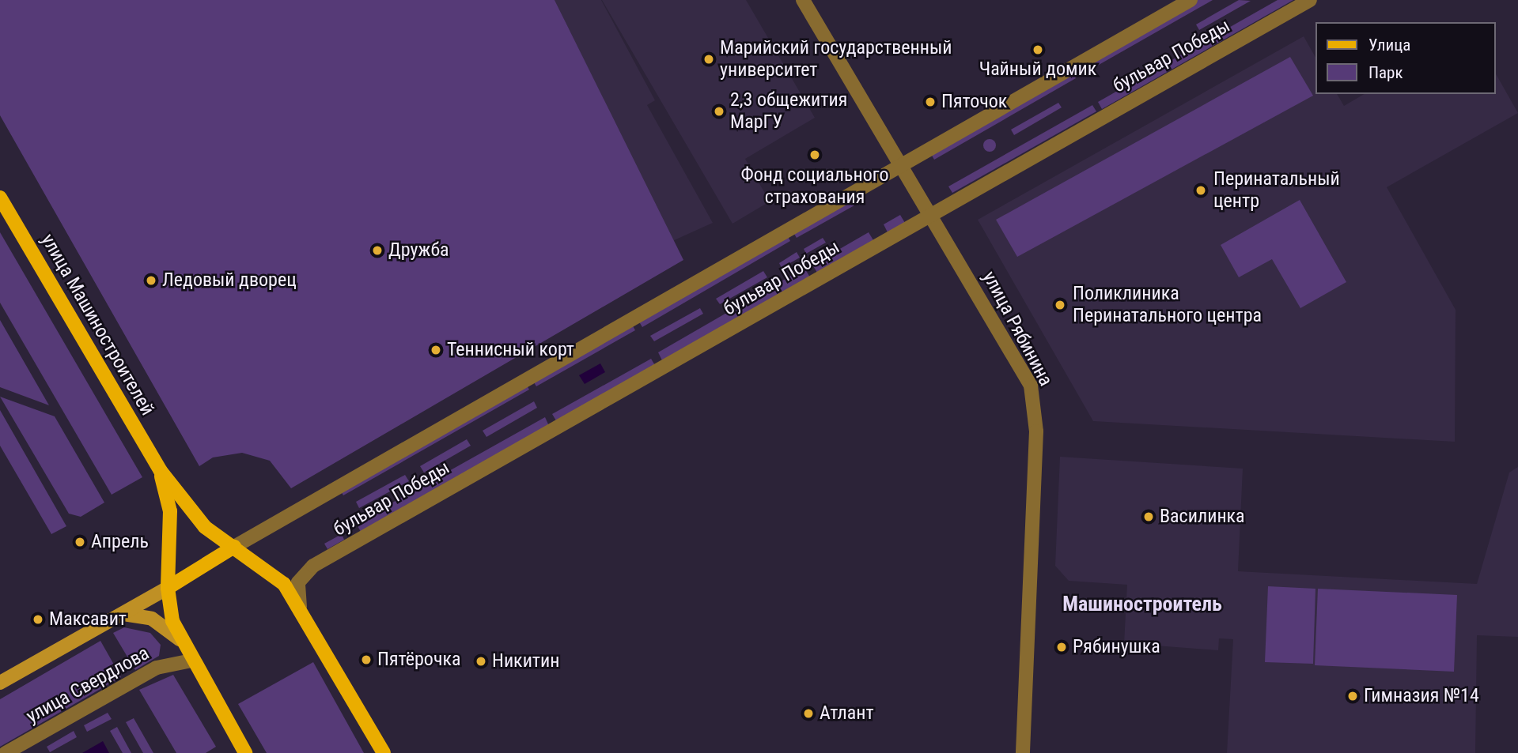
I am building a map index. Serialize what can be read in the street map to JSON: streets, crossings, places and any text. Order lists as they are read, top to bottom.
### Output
{
  "streets": {
    "main road": ["улица Машиностроителей", "улица Свердлова"],
    "street": ["бульвар Победы", "улица Рябинина"]
  },
  "crossings": [
    ["бульвар Победы", "улица Машиностроителей"],
    ["бульвар Победы", "улица Рябинина"],
    ["улица Машиностроителей", "улица Свердлова"]
  ],
  "districts": ["Машиностроитель"],
  "places": [
    "Чайный домик",
    "Марийский государственный университет",
    "Пяточок",
    "2,3 общежития МарГУ",
    "Фонд социального страхования",
    "Перинатальный центр",
    "Дружба",
    "Ледовый дворец",
    "Поликлиника Перинатального центра",
    "Теннисный корт",
    "Василинка",
    "Апрель",
    "Максавит",
    "Рябинушка",
    "Пятёрочка",
    "Никитин",
    "Гимназия №14",
    "Атлант"
  ],
  "legend": ["Улица", "Парк"]
}
